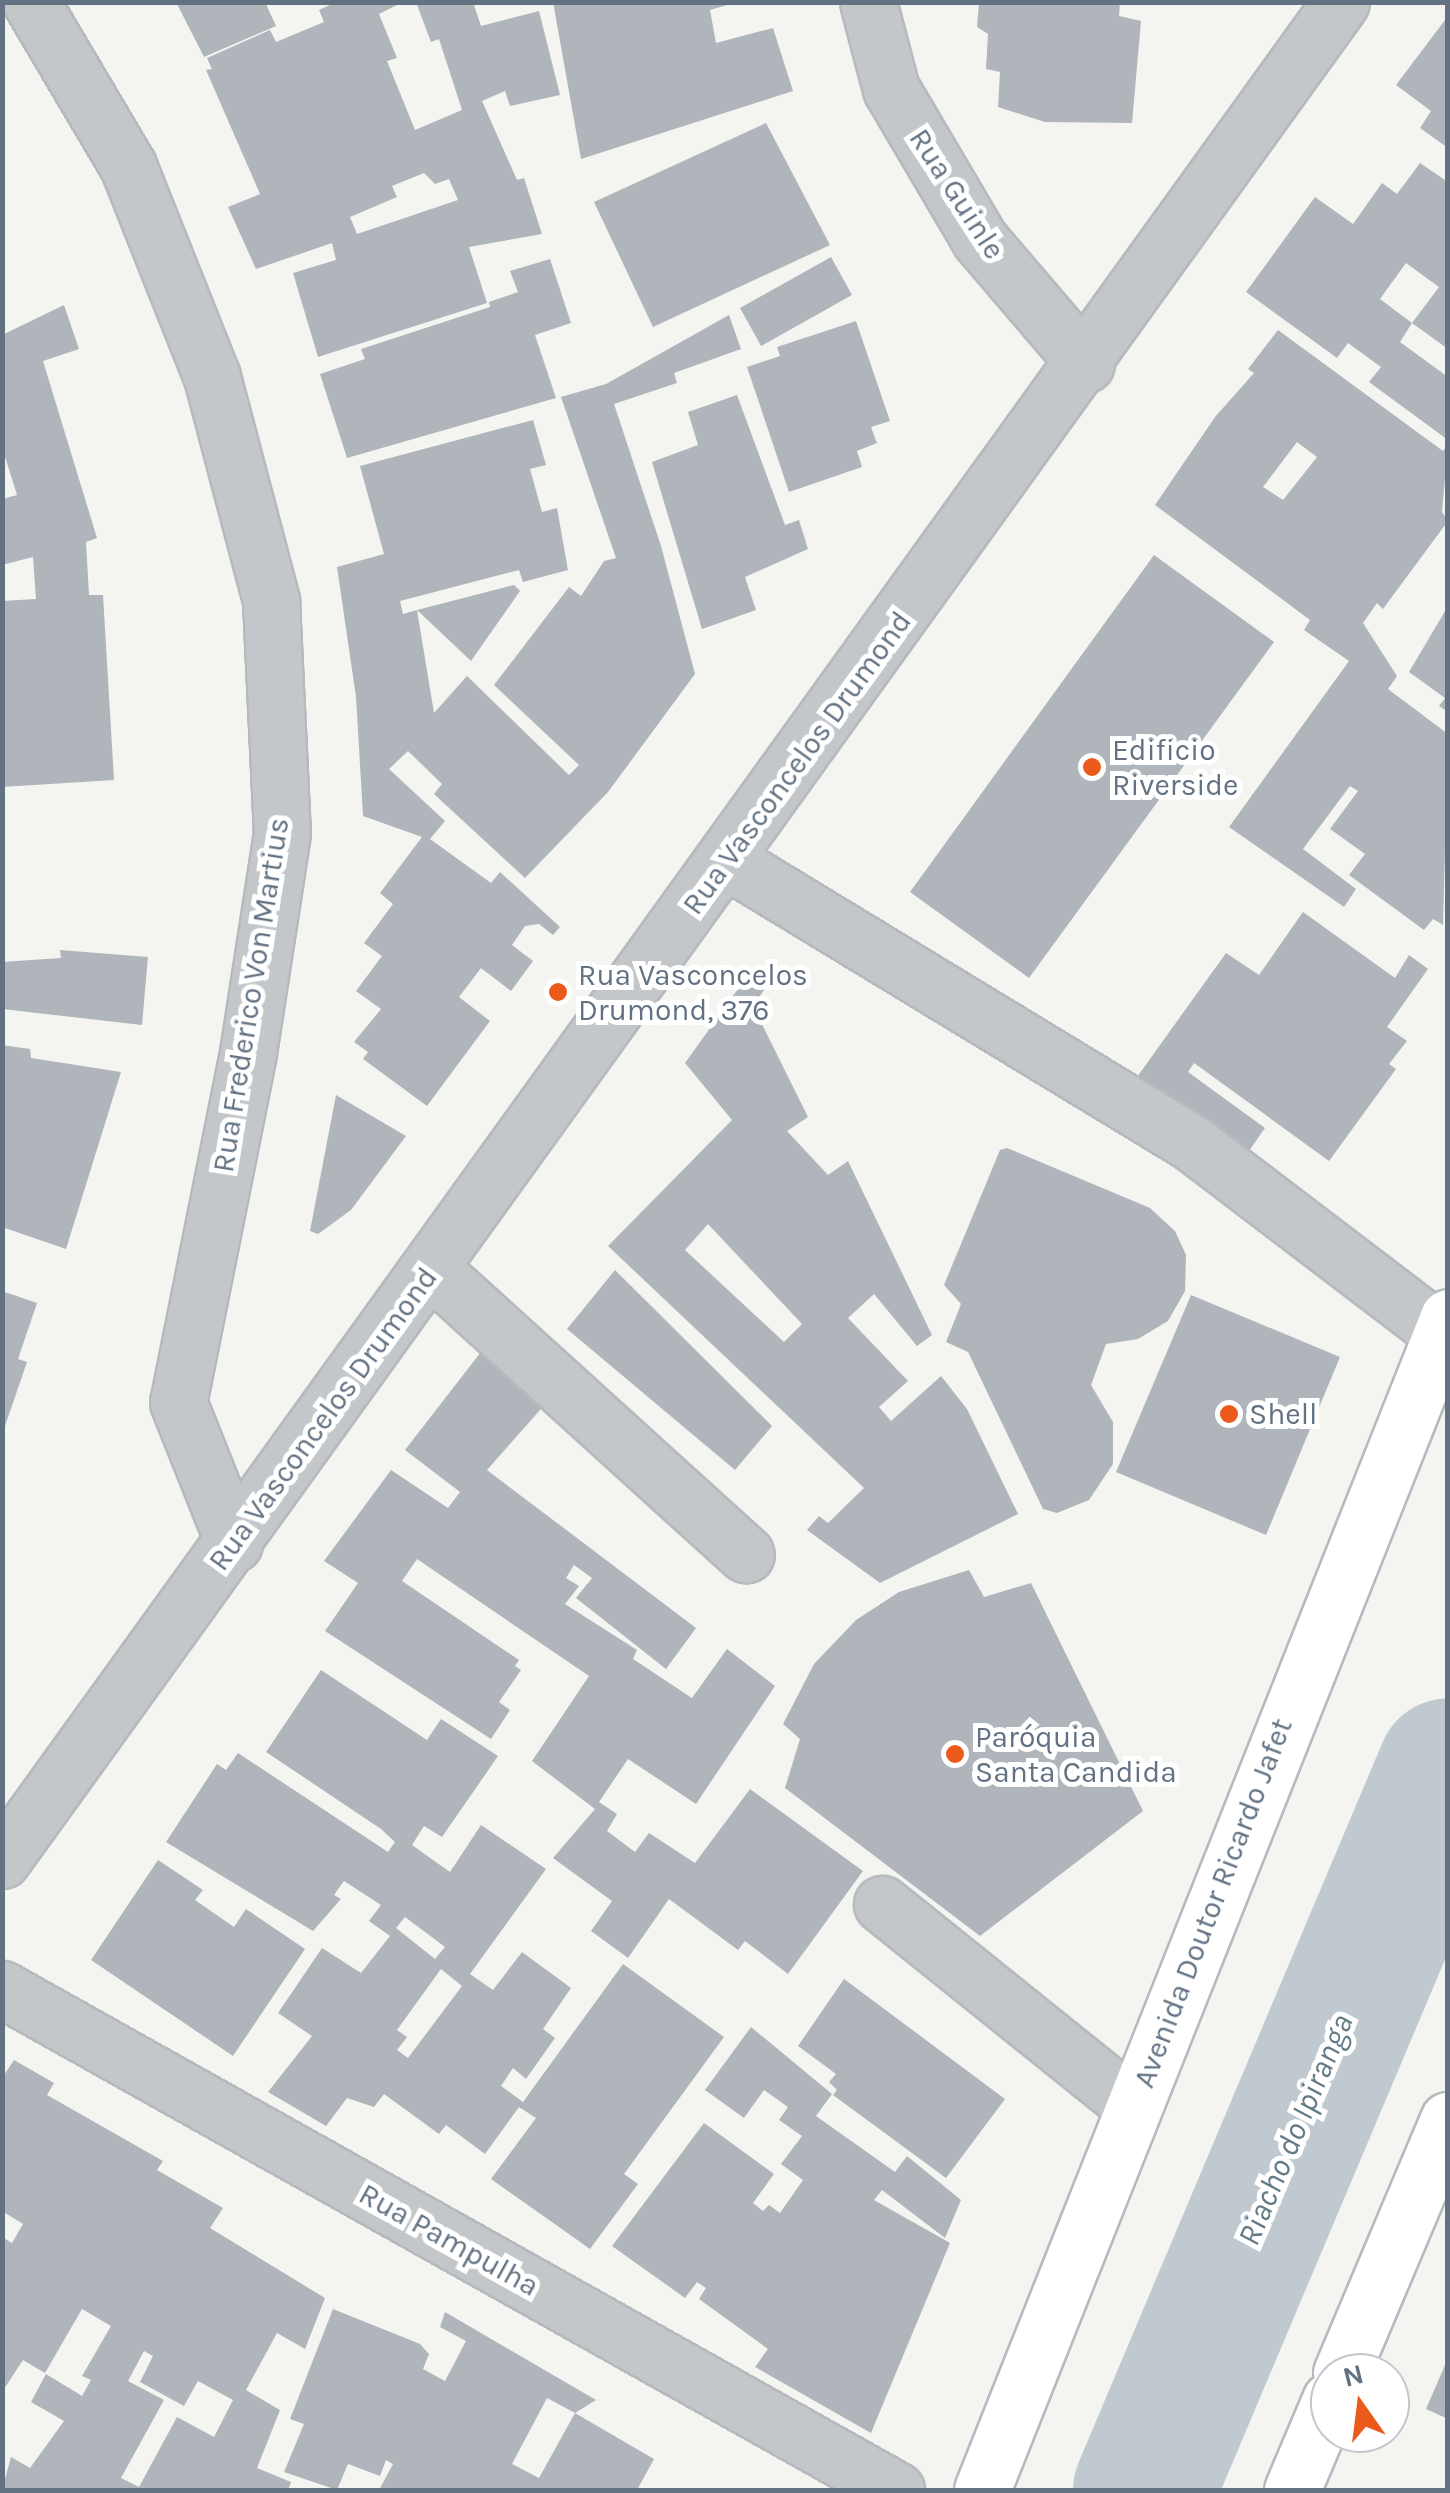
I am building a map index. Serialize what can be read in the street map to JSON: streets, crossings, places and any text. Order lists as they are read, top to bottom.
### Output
{
  "streets": {
    "main road": ["Avenida Doutor Ricardo Jafet"],
    "street": [
      "Rua Guinle",
      "Rua Vasconcelos Drumond",
      "Rua Frederico Von Martius",
      "Rua Pampulha"
    ]
  },
  "crossings": [
    ["Rua Guinle", "Rua Vasconcelos Drumond"],
    ["Rua Vasconcelos Drumond", "Rua Frederico Von Martius"]
  ],
  "water": ["Riacho do Ipiranga"],
  "places": [
    "Edificio Riverside",
    "Rua Vasconcelos Drumond, 376",
    "Shell",
    "Paróquia Santa Candida"
  ],
  "north": "top"
}
